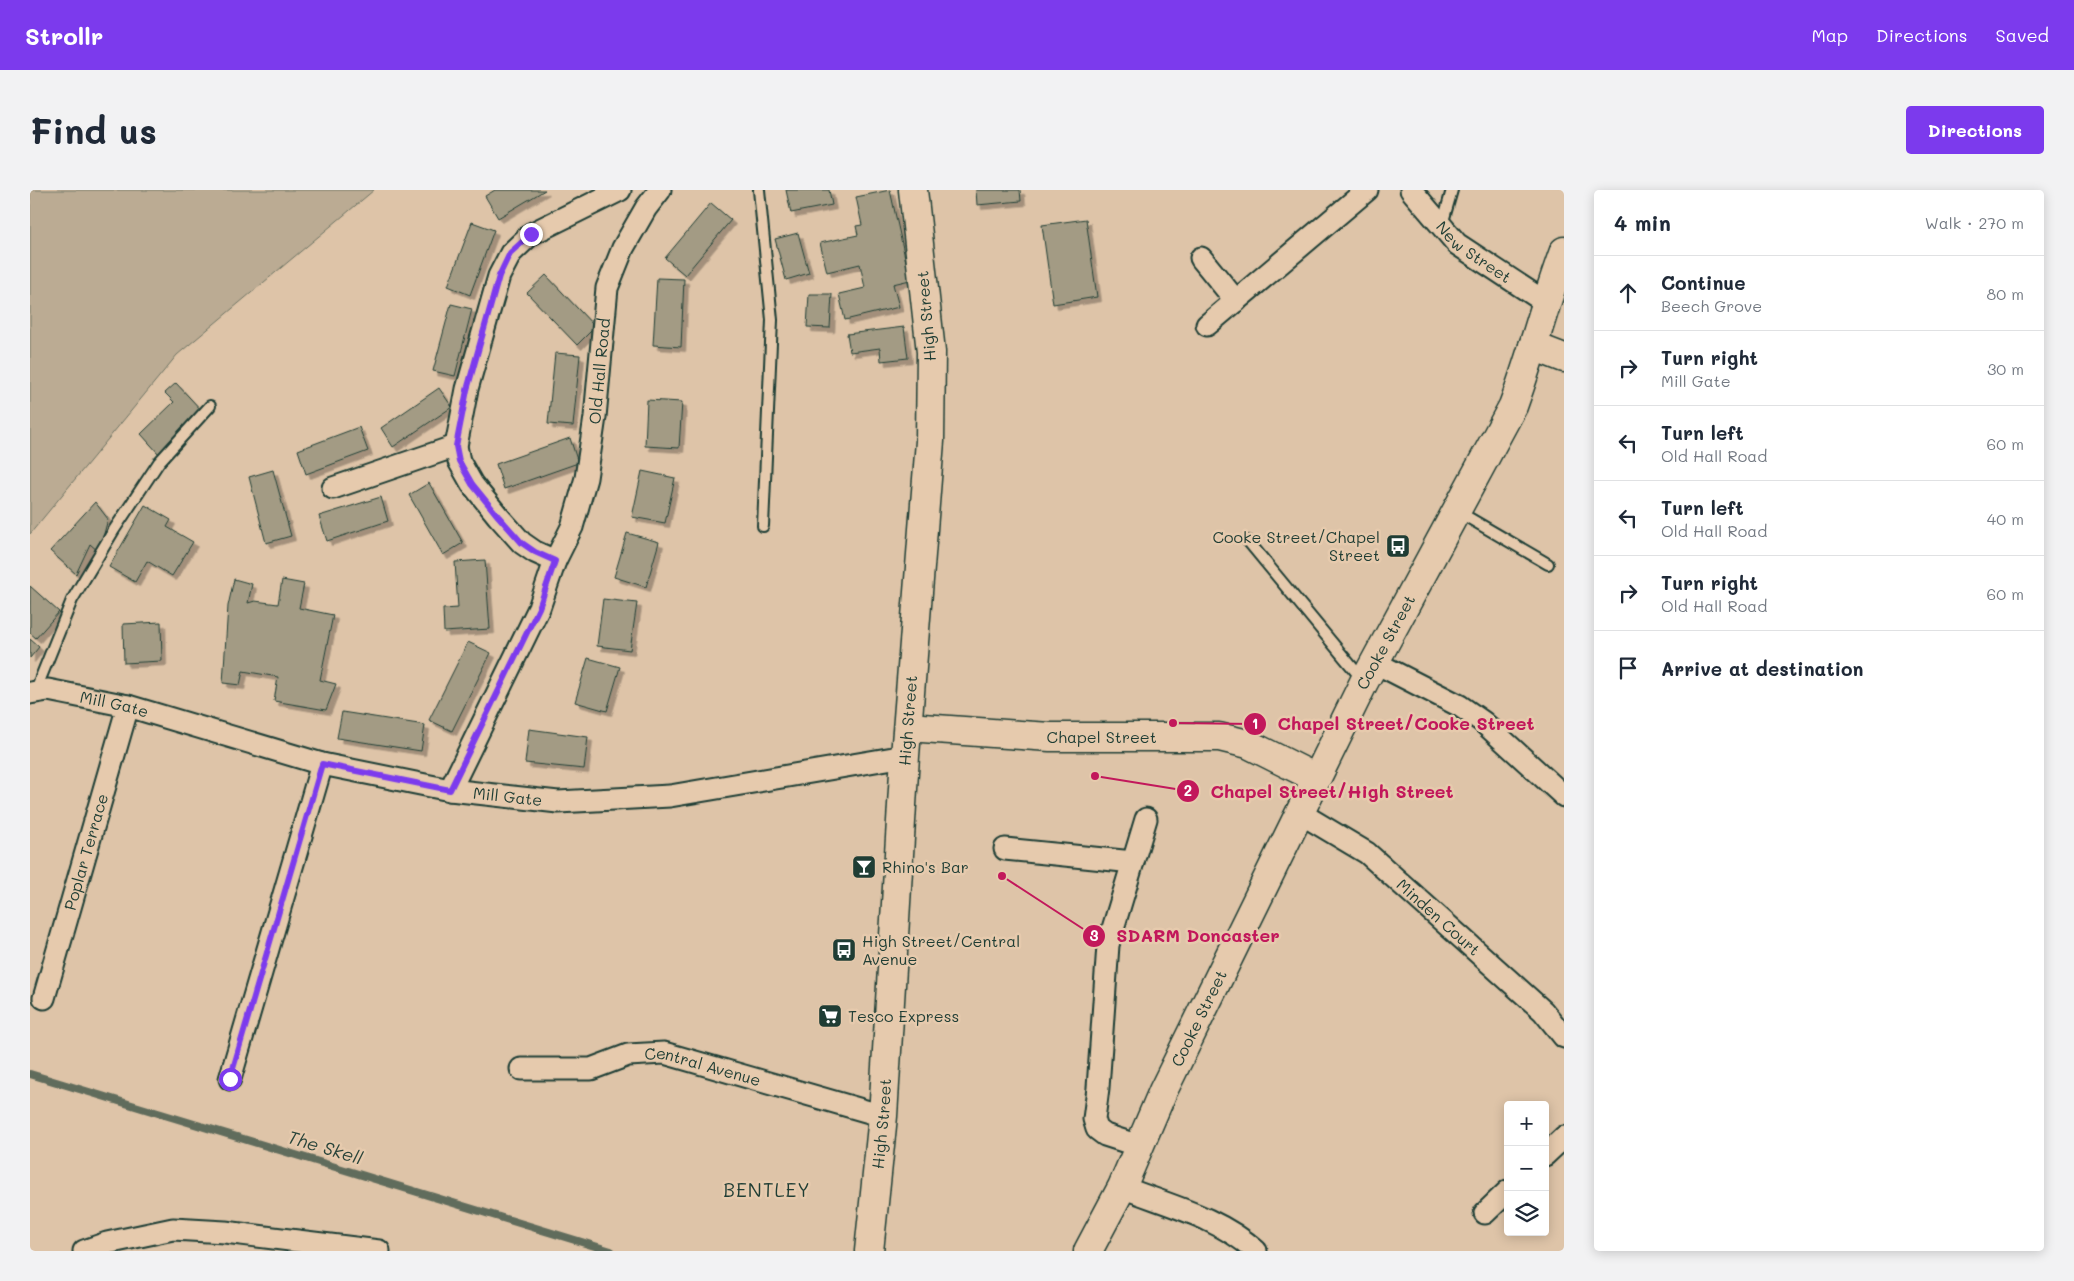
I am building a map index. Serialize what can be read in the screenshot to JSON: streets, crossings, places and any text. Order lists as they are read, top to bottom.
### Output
{
  "streets": {
    "main road": ["High Street", "Cooke Street", "Chapel Street"],
    "street": [
      "New Street",
      "Old Hall Road",
      "Mill Gate",
      "Poplar Terrace",
      "Minden Court",
      "Central Avenue"
    ]
  },
  "crossings": [
    ["New Street", "Cooke Street"],
    ["High Street", "Mill Gate"],
    ["High Street", "Chapel Street"],
    ["High Street", "Central Avenue"],
    ["Old Hall Road", "Mill Gate"],
    ["Cooke Street", "Chapel Street"],
    ["Cooke Street", "Minden Court"],
    ["Mill Gate", "Poplar Terrace"]
  ],
  "districts": ["BENTLEY"],
  "water": ["The Skell"],
  "places": {
    "bus stop": ["Cooke Street/Chapel Street", "High Street/Central Avenue"],
    "other": ["Chapel Street/Cooke Street", "Chapel Street/High Street", "SDARM Doncaster"],
    "bar": ["Rhino's Bar"],
    "supermarket": ["Tesco Express"]
  },
  "page": {
    "header": "Strollr",
    "nav": ["Map", "Directions", "Saved"],
    "buttons": "Directions",
    "title": "Find us",
    "heading": ["4 min", "Walk · 270 m"],
    "list": [
      ["Continue", "Beech Grove", "80 m"],
      ["Turn right", "Mill Gate", "30 m"],
      ["Turn left", "Old Hall Road", "60 m"],
      ["Turn left", "Old Hall Road", "40 m"],
      ["Turn right", "Old Hall Road", "60 m"],
      "Arrive at destination"
    ],
    "map_buttons": ["+", "−"]
  }
}
